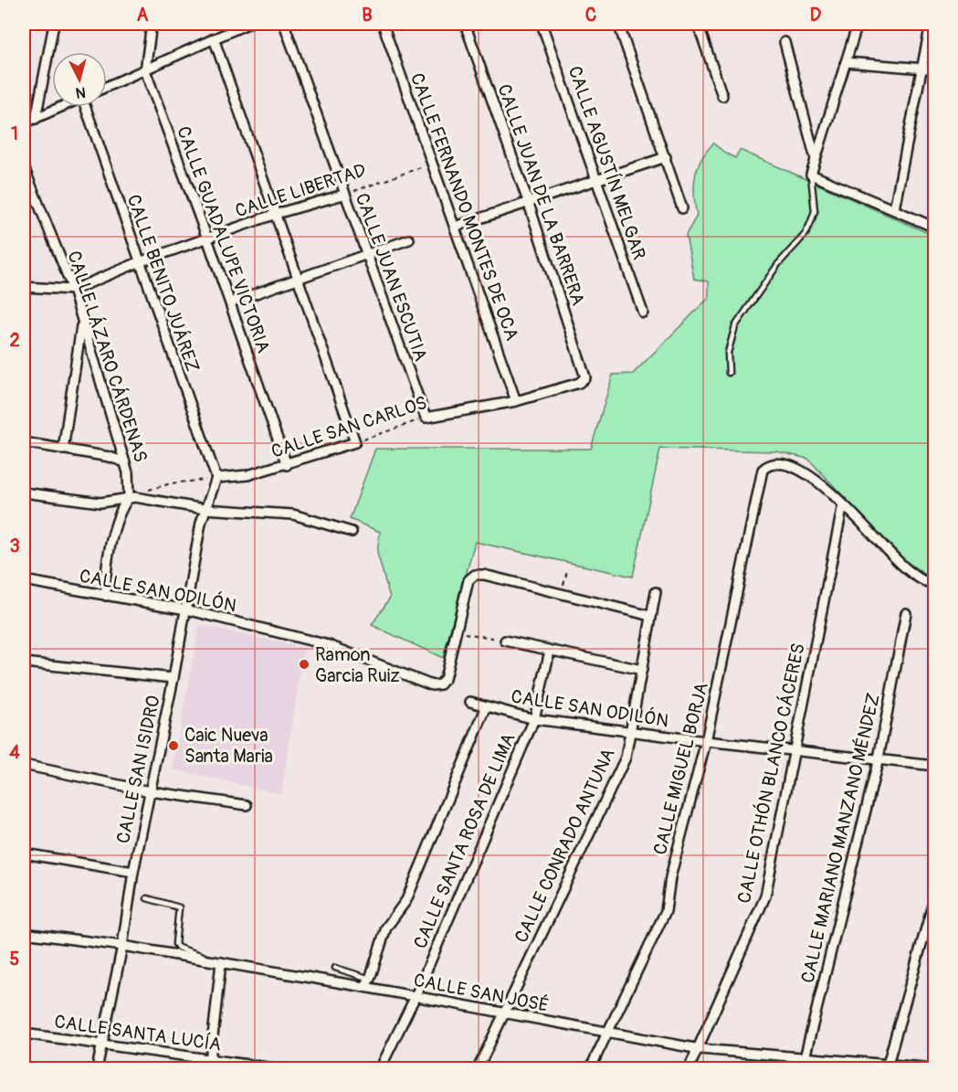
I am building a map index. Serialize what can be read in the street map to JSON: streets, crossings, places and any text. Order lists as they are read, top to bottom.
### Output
{
  "streets": {
    "street": [
      "CALLE AGUSTÍN MELGAR",
      "CALLE LIBERTAD",
      "CALLE JUAN DE LA BARRERA",
      "CALLE FERNANDO MONTES DE OCA",
      "CALLE GUADALUPE VICTORIA",
      "CALLE JUAN ESCUTIA",
      "CALLE BENITO JUÁREZ",
      "CALLE LÁZARO CÁRDENAS",
      "CALLE SAN CARLOS",
      "CALLE SAN ODILÓN",
      "CALLE MIGUEL BORJA",
      "CALLE SAN ISIDRO",
      "CALLE OTHÓN BLANCO CÁCERES",
      "CALLE MARIANO MANZANO MÉNDEZ",
      "CALLE SANTA ROSA DE LIMA",
      "CALLE CONRADO ANTUNA",
      "CALLE SAN JOSÉ",
      "CALLE SANTA LUCÍA"
    ]
  },
  "crossings": [
    ["CALLE LIBERTAD", "CALLE FERNANDO MONTES DE OCA"],
    ["CALLE LIBERTAD", "CALLE GUADALUPE VICTORIA"],
    ["CALLE LIBERTAD", "CALLE JUAN ESCUTIA"],
    ["CALLE LIBERTAD", "CALLE BENITO JUÁREZ"],
    ["CALLE LIBERTAD", "CALLE LÁZARO CÁRDENAS"],
    ["CALLE JUAN DE LA BARRERA", "CALLE SAN CARLOS"],
    ["CALLE FERNANDO MONTES DE OCA", "CALLE SAN CARLOS"],
    ["CALLE GUADALUPE VICTORIA", "CALLE SAN CARLOS"],
    ["CALLE JUAN ESCUTIA", "CALLE SAN CARLOS"],
    ["CALLE BENITO JUÁREZ", "CALLE SAN CARLOS"],
    ["CALLE BENITO JUÁREZ", "CALLE SAN ISIDRO"],
    ["CALLE SAN CARLOS", "CALLE SAN ISIDRO"],
    ["CALLE SAN ODILÓN", "CALLE MIGUEL BORJA"],
    ["CALLE SAN ODILÓN", "CALLE SAN ISIDRO"],
    ["CALLE SAN ODILÓN", "CALLE OTHÓN BLANCO CÁCERES"],
    ["CALLE SAN ODILÓN", "CALLE MARIANO MANZANO MÉNDEZ"],
    ["CALLE SAN ODILÓN", "CALLE SANTA ROSA DE LIMA"],
    ["CALLE SAN ODILÓN", "CALLE CONRADO ANTUNA"],
    ["CALLE MIGUEL BORJA", "CALLE OTHÓN BLANCO CÁCERES"],
    ["CALLE MIGUEL BORJA", "CALLE SAN JOSÉ"],
    ["CALLE SAN ISIDRO", "CALLE SAN JOSÉ"],
    ["CALLE SAN ISIDRO", "CALLE SANTA LUCÍA"],
    ["CALLE OTHÓN BLANCO CÁCERES", "CALLE SAN JOSÉ"],
    ["CALLE MARIANO MANZANO MÉNDEZ", "CALLE SAN JOSÉ"],
    ["CALLE SANTA ROSA DE LIMA", "CALLE SAN JOSÉ"],
    ["CALLE CONRADO ANTUNA", "CALLE SAN JOSÉ"]
  ],
  "places": ["Ramon Garcia Ruiz", "Caic Nueva Santa Maria"],
  "north": "bottom",
  "grid": {
    "columns": [
      "A",
      "B",
      "C",
      "D"
    ],
    "rows": [
      "1",
      "2",
      "3",
      "4",
      "5"
    ]
  }
}
